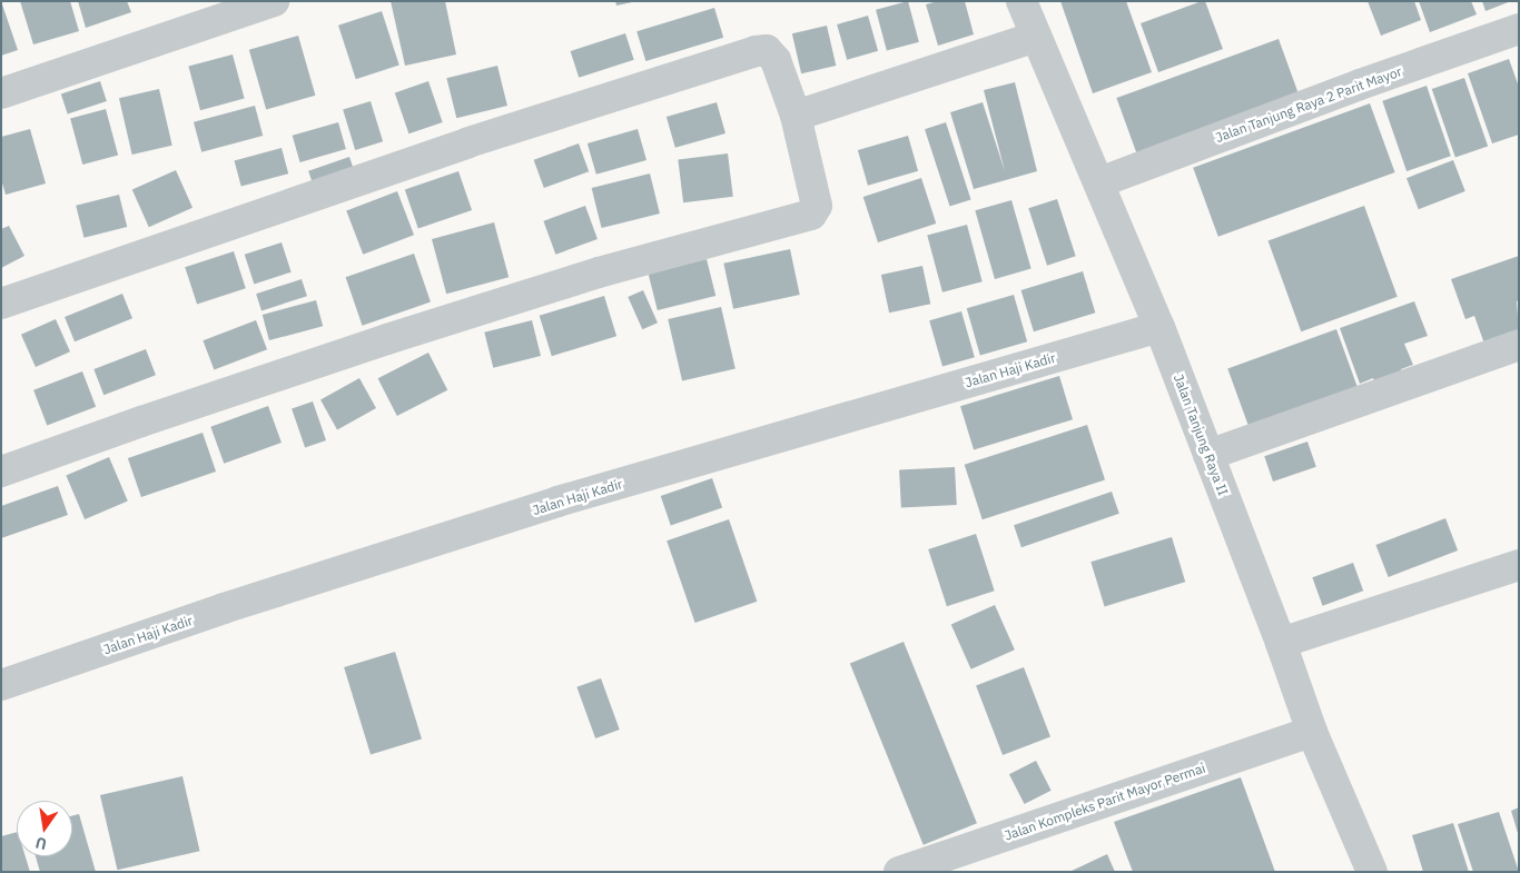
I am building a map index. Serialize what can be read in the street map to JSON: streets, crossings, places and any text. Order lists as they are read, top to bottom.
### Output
{
  "streets": {
    "street": [
      "Jalan Tanjung Raya 2 Parit Mayor",
      "Jalan Haji Kadir",
      "Jalan Tanjung Raya II",
      "Jalan Kompleks Parit Mayor Permai"
    ]
  },
  "crossings": [
    ["Jalan Tanjung Raya 2 Parit Mayor", "Jalan Tanjung Raya II"],
    ["Jalan Haji Kadir", "Jalan Tanjung Raya II"],
    ["Jalan Tanjung Raya II", "Jalan Kompleks Parit Mayor Permai"]
  ],
  "north": "bottom"
}
